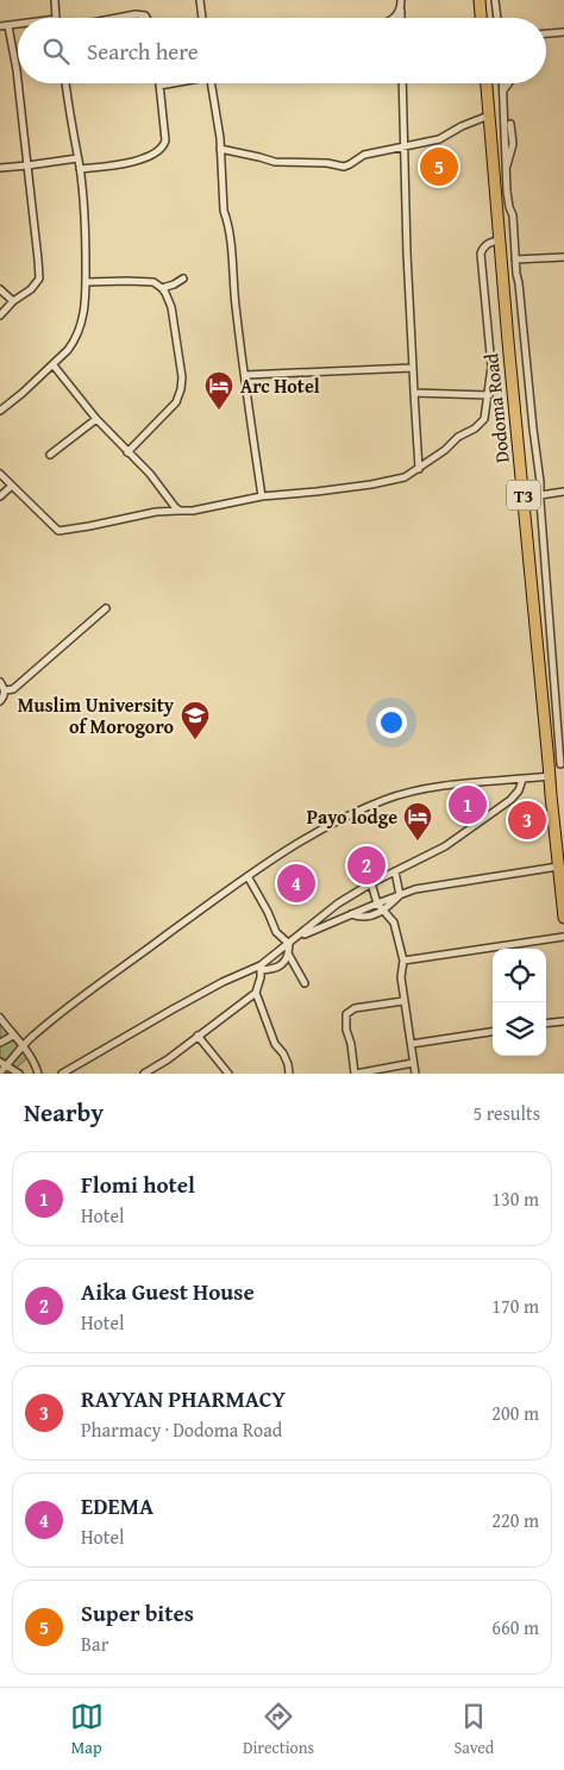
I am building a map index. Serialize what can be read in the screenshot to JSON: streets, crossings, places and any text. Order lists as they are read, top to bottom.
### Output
{
  "streets": {
    "highway": ["Dodoma Road", "T3"]
  },
  "places": {
    "hotel": ["Arc Hotel", "Payo lodge"],
    "school or university": ["Muslim University of Morogoro"]
  },
  "page": {
    "search": "Search here",
    "pins": [
      "5",
      "1",
      "3",
      "2",
      "4"
    ],
    "heading": ["Nearby", "5 results"],
    "list": [
      {
        "mark": "1",
        "name": "Flomi hotel",
        "note": "Hotel",
        "value": "130 m"
      },
      {
        "mark": "2",
        "name": "Aika Guest House",
        "note": "Hotel",
        "value": "170 m"
      },
      {
        "mark": "3",
        "name": "RAYYAN PHARMACY",
        "note": "Pharmacy · Dodoma Road",
        "value": "200 m"
      },
      {
        "mark": "4",
        "name": "EDEMA",
        "note": "Hotel",
        "value": "220 m"
      },
      {
        "mark": "5",
        "name": "Super bites",
        "note": "Bar",
        "value": "660 m"
      }
    ],
    "nav": ["Map", "Directions", "Saved"]
  }
}
